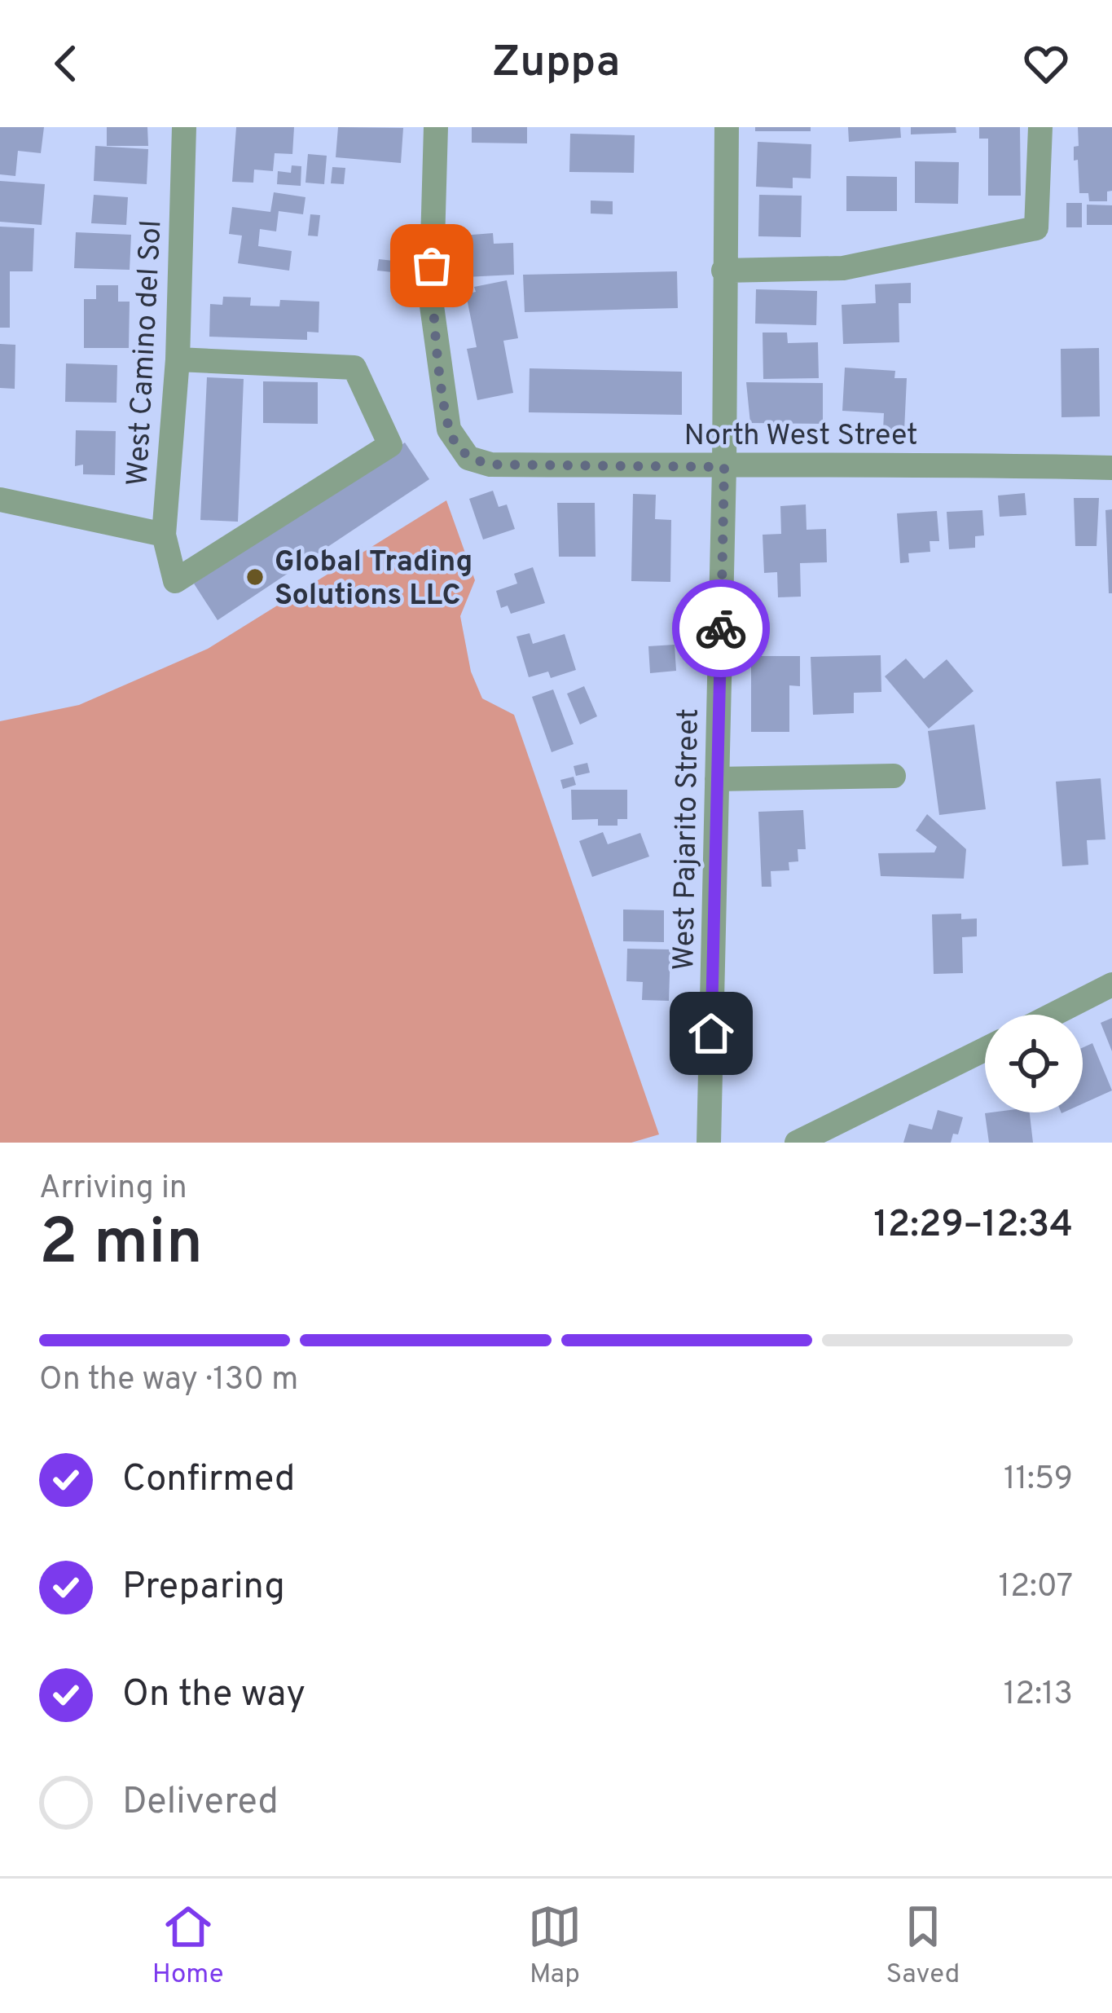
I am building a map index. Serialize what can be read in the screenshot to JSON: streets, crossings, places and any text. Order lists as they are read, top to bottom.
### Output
{
  "streets": {
    "street": ["West Camino del Sol", "North West Street", "West Pajarito Street"]
  },
  "crossings": [
    ["North West Street", "West Pajarito Street"]
  ],
  "places": ["Global Trading Solutions LLC"],
  "page": {
    "header": "Zuppa",
    "heading": ["2 min", "Arriving in", "12:29–12:34"],
    "bar": "On the way · 130 m",
    "list": [
      ["Confirmed", "11:59"],
      ["Preparing", "12:07"],
      ["On the way", "12:13"],
      "Delivered"
    ],
    "tabs": ["Home", "Map", "Saved"]
  }
}
